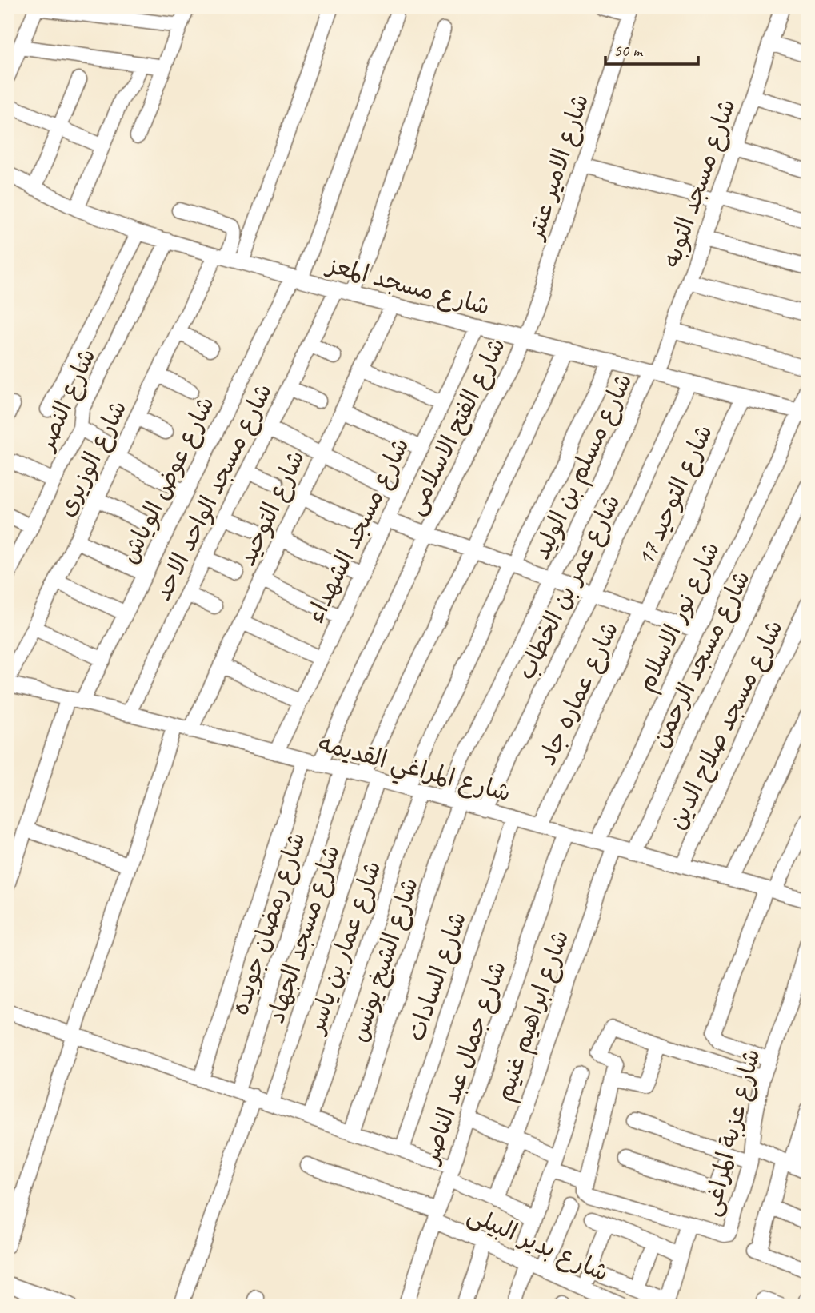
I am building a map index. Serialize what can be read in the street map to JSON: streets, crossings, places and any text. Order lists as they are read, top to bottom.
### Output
{
  "streets": {
    "street": [
      "شارع الامير عنتر",
      "شارع مسجد التوبه",
      "شارع مسجد المعز",
      "شارع النصر",
      "شارع الفتح الاسلامى",
      "شارع الوزيرى",
      "شارع مسلم بن الوليد",
      "شارع عوض الوياش",
      "شارع مسجد الواحد الاحد",
      "شارع التوحيد 17",
      "شارع التوحيد",
      "شارع مسجد الشهداء",
      "شارع عمر بن الخطاب",
      "شارع نور الاسلام",
      "شارع مسجد الرحمن",
      "شارع عماره جاد",
      "شارع مسجد صلاح الدين",
      "شارع المراغي القديمه",
      "شارع رمضان جويده",
      "شارع مسجد الجهاد",
      "شارع عمار بن ياسر",
      "شارع الشيخ يونس",
      "شارع السادات",
      "شارع ابراهيم غنيم",
      "شارع جمال عبد الناصر",
      "شارع عزبة المراغى",
      "شارع بدير البيلى"
    ]
  },
  "crossings": [
    ["شارع الامير عنتر", "شارع مسجد المعز"],
    ["شارع الامير عنتر", "شارع الفتح الاسلامى"],
    ["شارع مسجد التوبه", "شارع مسجد المعز"],
    ["شارع مسجد التوبه", "شارع مسلم بن الوليد"],
    ["شارع مسجد المعز", "شارع النصر"],
    ["شارع مسجد المعز", "شارع الفتح الاسلامى"],
    ["شارع مسجد المعز", "شارع الوزيرى"],
    ["شارع مسجد المعز", "شارع مسلم بن الوليد"],
    ["شارع مسجد المعز", "شارع عوض الوياش"],
    ["شارع مسجد المعز", "شارع مسجد الواحد الاحد"],
    ["شارع مسجد المعز", "شارع التوحيد 17"],
    ["شارع مسجد المعز", "شارع التوحيد"],
    ["شارع مسجد المعز", "شارع مسجد الشهداء"],
    ["شارع مسجد المعز", "شارع عمر بن الخطاب"],
    ["شارع مسجد المعز", "شارع نور الاسلام"],
    ["شارع مسجد المعز", "شارع مسجد الجهاد"],
    ["شارع مسجد المعز", "شارع عمار بن ياسر"],
    ["شارع الفتح الاسلامى", "شارع المراغي القديمه"],
    ["شارع الوزيرى", "شارع المراغي القديمه"],
    ["شارع مسلم بن الوليد", "شارع المراغي القديمه"],
    ["شارع مسلم بن الوليد", "شارع الشيخ يونس"],
    ["شارع عوض الوياش", "شارع المراغي القديمه"],
    ["شارع مسجد الواحد الاحد", "شارع المراغي القديمه"],
    ["شارع التوحيد 17", "شارع عماره جاد"],
    ["شارع التوحيد", "شارع المراغي القديمه"],
    ["شارع مسجد الشهداء", "شارع المراغي القديمه"],
    ["شارع عمر بن الخطاب", "شارع المراغي القديمه"],
    ["شارع نور الاسلام", "شارع المراغي القديمه"],
    ["شارع مسجد الرحمن", "شارع المراغي القديمه"],
    ["شارع عماره جاد", "شارع المراغي القديمه"],
    ["شارع مسجد صلاح الدين", "شارع المراغي القديمه"],
    ["شارع المراغي القديمه", "شارع رمضان جويده"],
    ["شارع المراغي القديمه", "شارع مسجد الجهاد"],
    ["شارع المراغي القديمه", "شارع عمار بن ياسر"],
    ["شارع المراغي القديمه", "شارع الشيخ يونس"],
    ["شارع المراغي القديمه", "شارع السادات"],
    ["شارع المراغي القديمه", "شارع ابراهيم غنيم"],
    ["شارع المراغي القديمه", "شارع جمال عبد الناصر"],
    ["شارع جمال عبد الناصر", "شارع بدير البيلى"]
  ],
  "scale_bar": "50 m"
}
